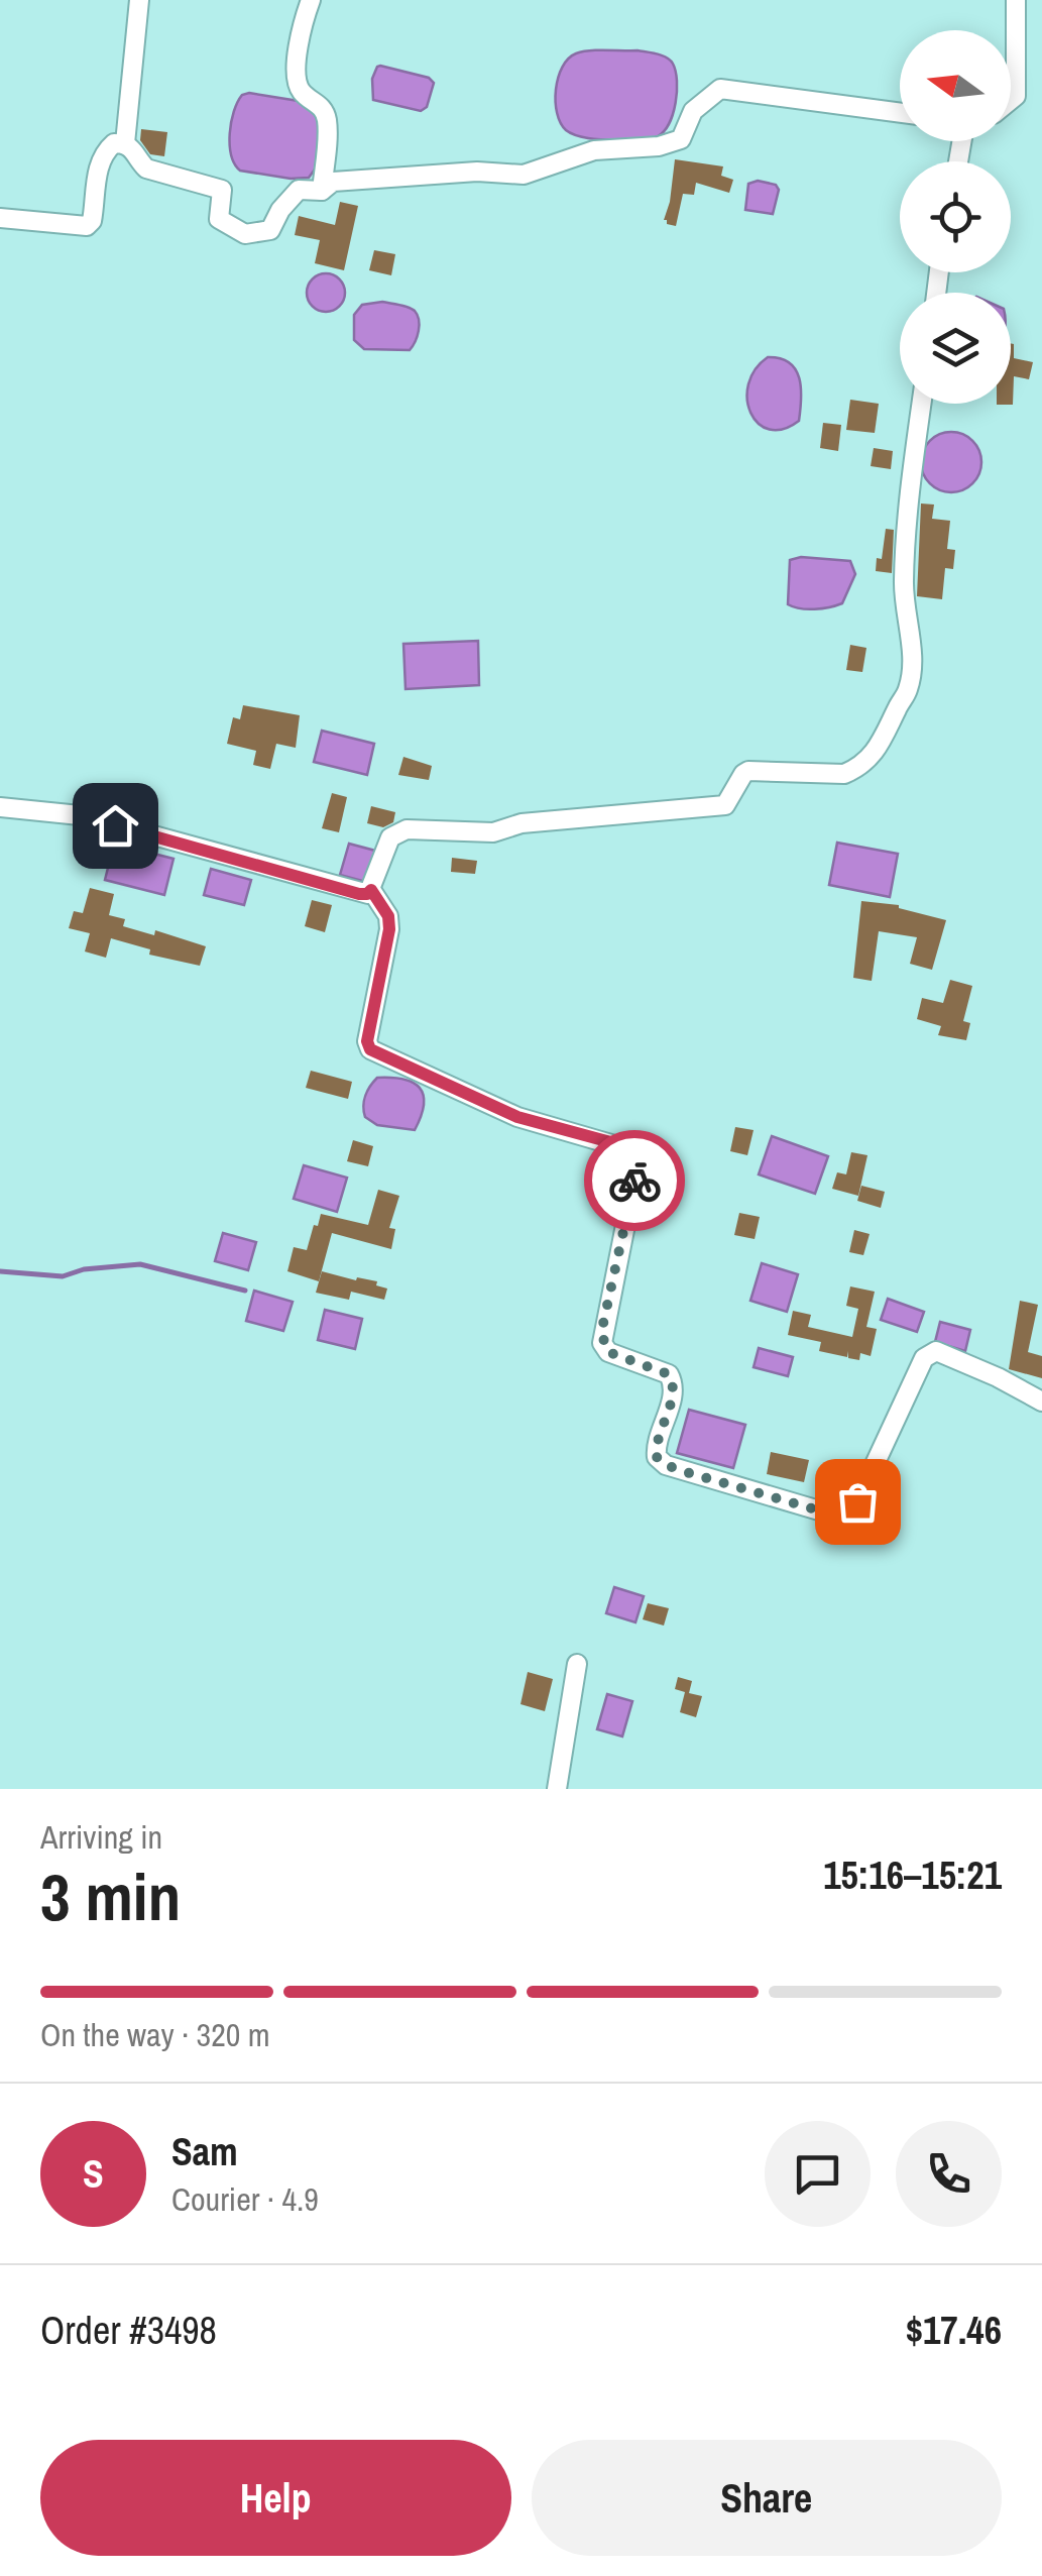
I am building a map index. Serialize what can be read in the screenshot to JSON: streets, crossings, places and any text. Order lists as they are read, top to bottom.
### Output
{
  "north": "left",
  "page": {
    "heading": ["3 min", "Arriving in", "15:16–15:21"],
    "panel": [
      "Sam",
      "Courier · 4.9",
      "Order #3498",
      "$17.46"
    ],
    "bar": "On the way · 320 m",
    "round": "S",
    "buttons": ["Help", "Share"]
  }
}
